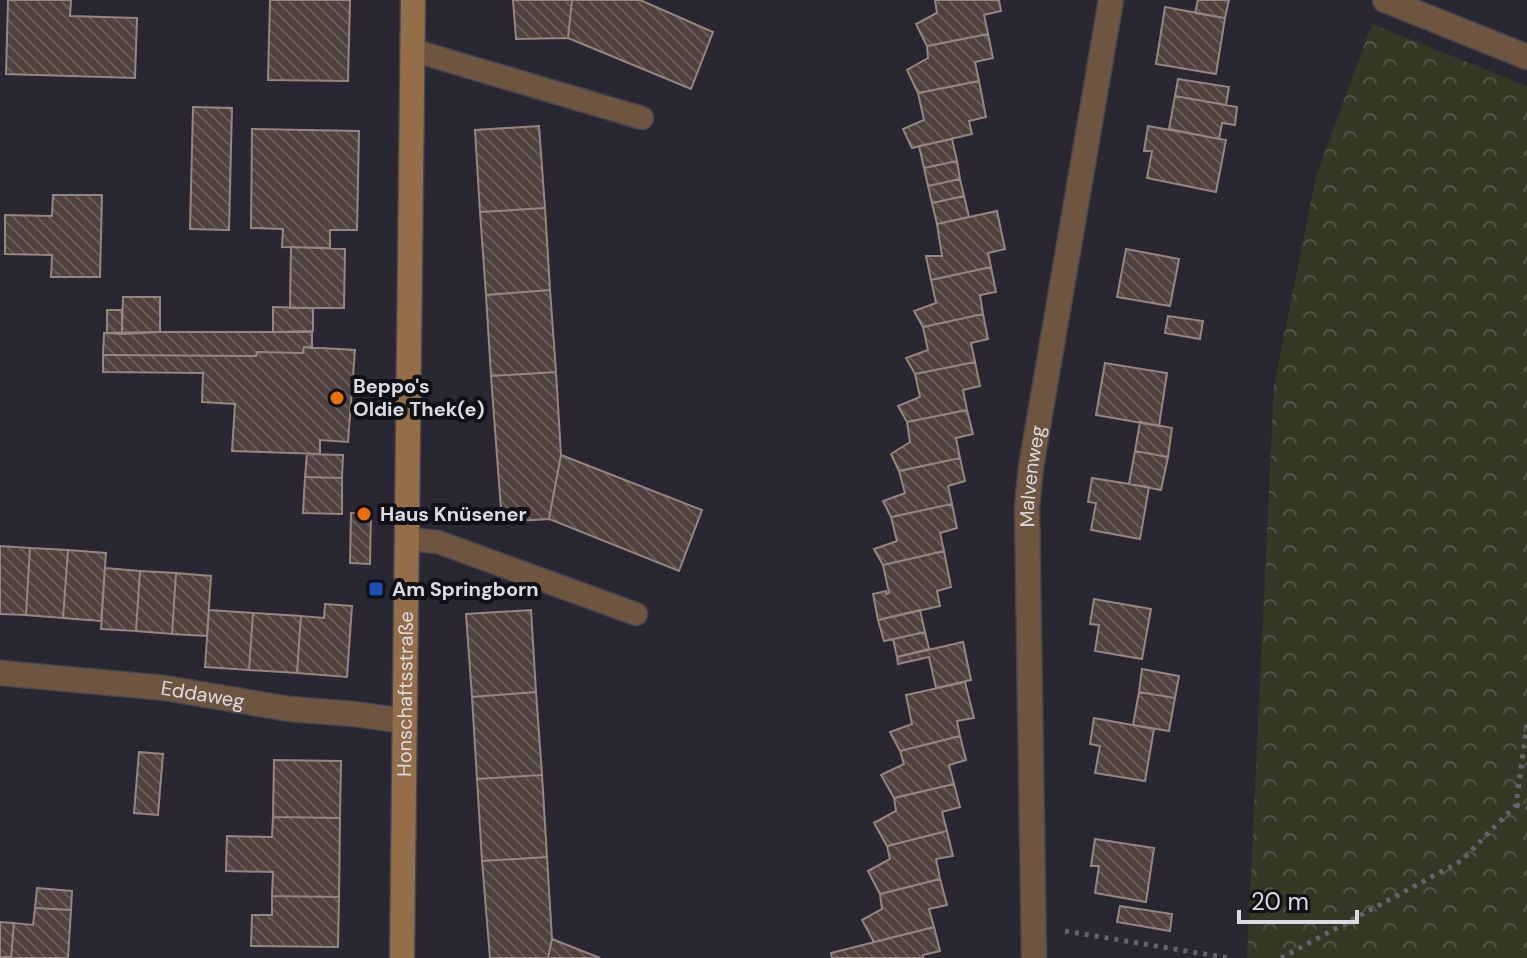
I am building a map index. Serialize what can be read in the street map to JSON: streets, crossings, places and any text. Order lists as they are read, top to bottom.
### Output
{
  "streets": {
    "street": ["Malvenweg", "Eddaweg", "Honschaftsstraße"]
  },
  "crossings": [
    ["Eddaweg", "Honschaftsstraße"]
  ],
  "places": {
    "other": ["Beppo's Oldie Thek(e)", "Haus Knüsener"],
    "transit": ["Am Springborn"]
  },
  "scale_bar": "20 m"
}
